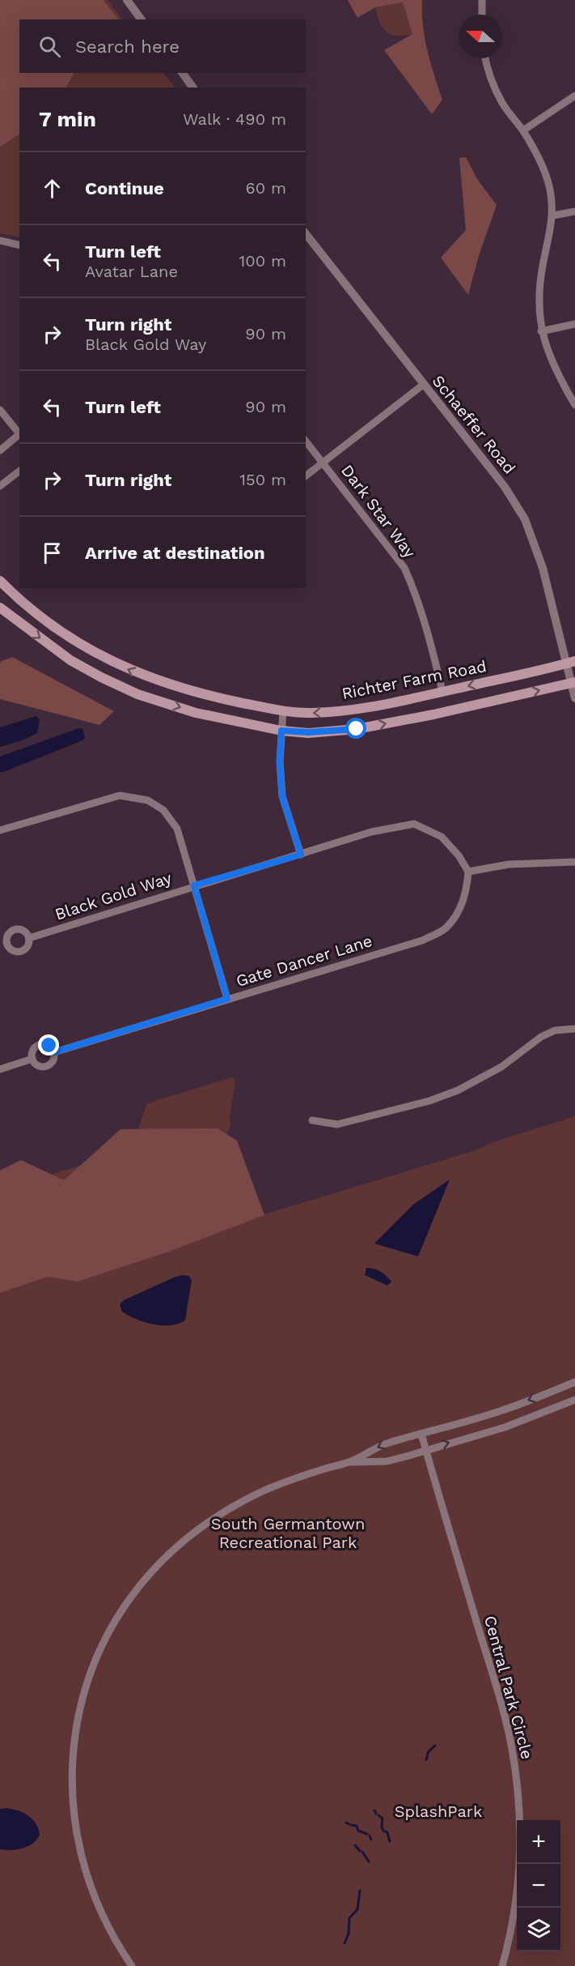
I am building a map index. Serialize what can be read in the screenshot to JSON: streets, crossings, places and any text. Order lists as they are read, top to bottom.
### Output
{
  "streets": {
    "main road": ["Richter Farm Road"],
    "street": [
      "Schaeffer Road",
      "Dark Star Way",
      "Black Gold Way",
      "Gate Dancer Lane",
      "Central Park Circle"
    ]
  },
  "crossings": [
    ["Schaeffer Road", "Richter Farm Road"],
    ["Dark Star Way", "Richter Farm Road"],
    ["Black Gold Way", "Gate Dancer Lane"]
  ],
  "parks": ["South Germantown Recreational Park", "SplashPark"],
  "north": "left",
  "page": {
    "search": "Search here",
    "heading": ["7 min", "Walk · 490 m"],
    "list": [
      ["Continue", "60 m"],
      ["Turn left", "Avatar Lane", "100 m"],
      ["Turn right", "Black Gold Way", "90 m"],
      ["Turn left", "90 m"],
      ["Turn right", "150 m"],
      "Arrive at destination"
    ],
    "map_buttons": ["+", "−"]
  }
}
